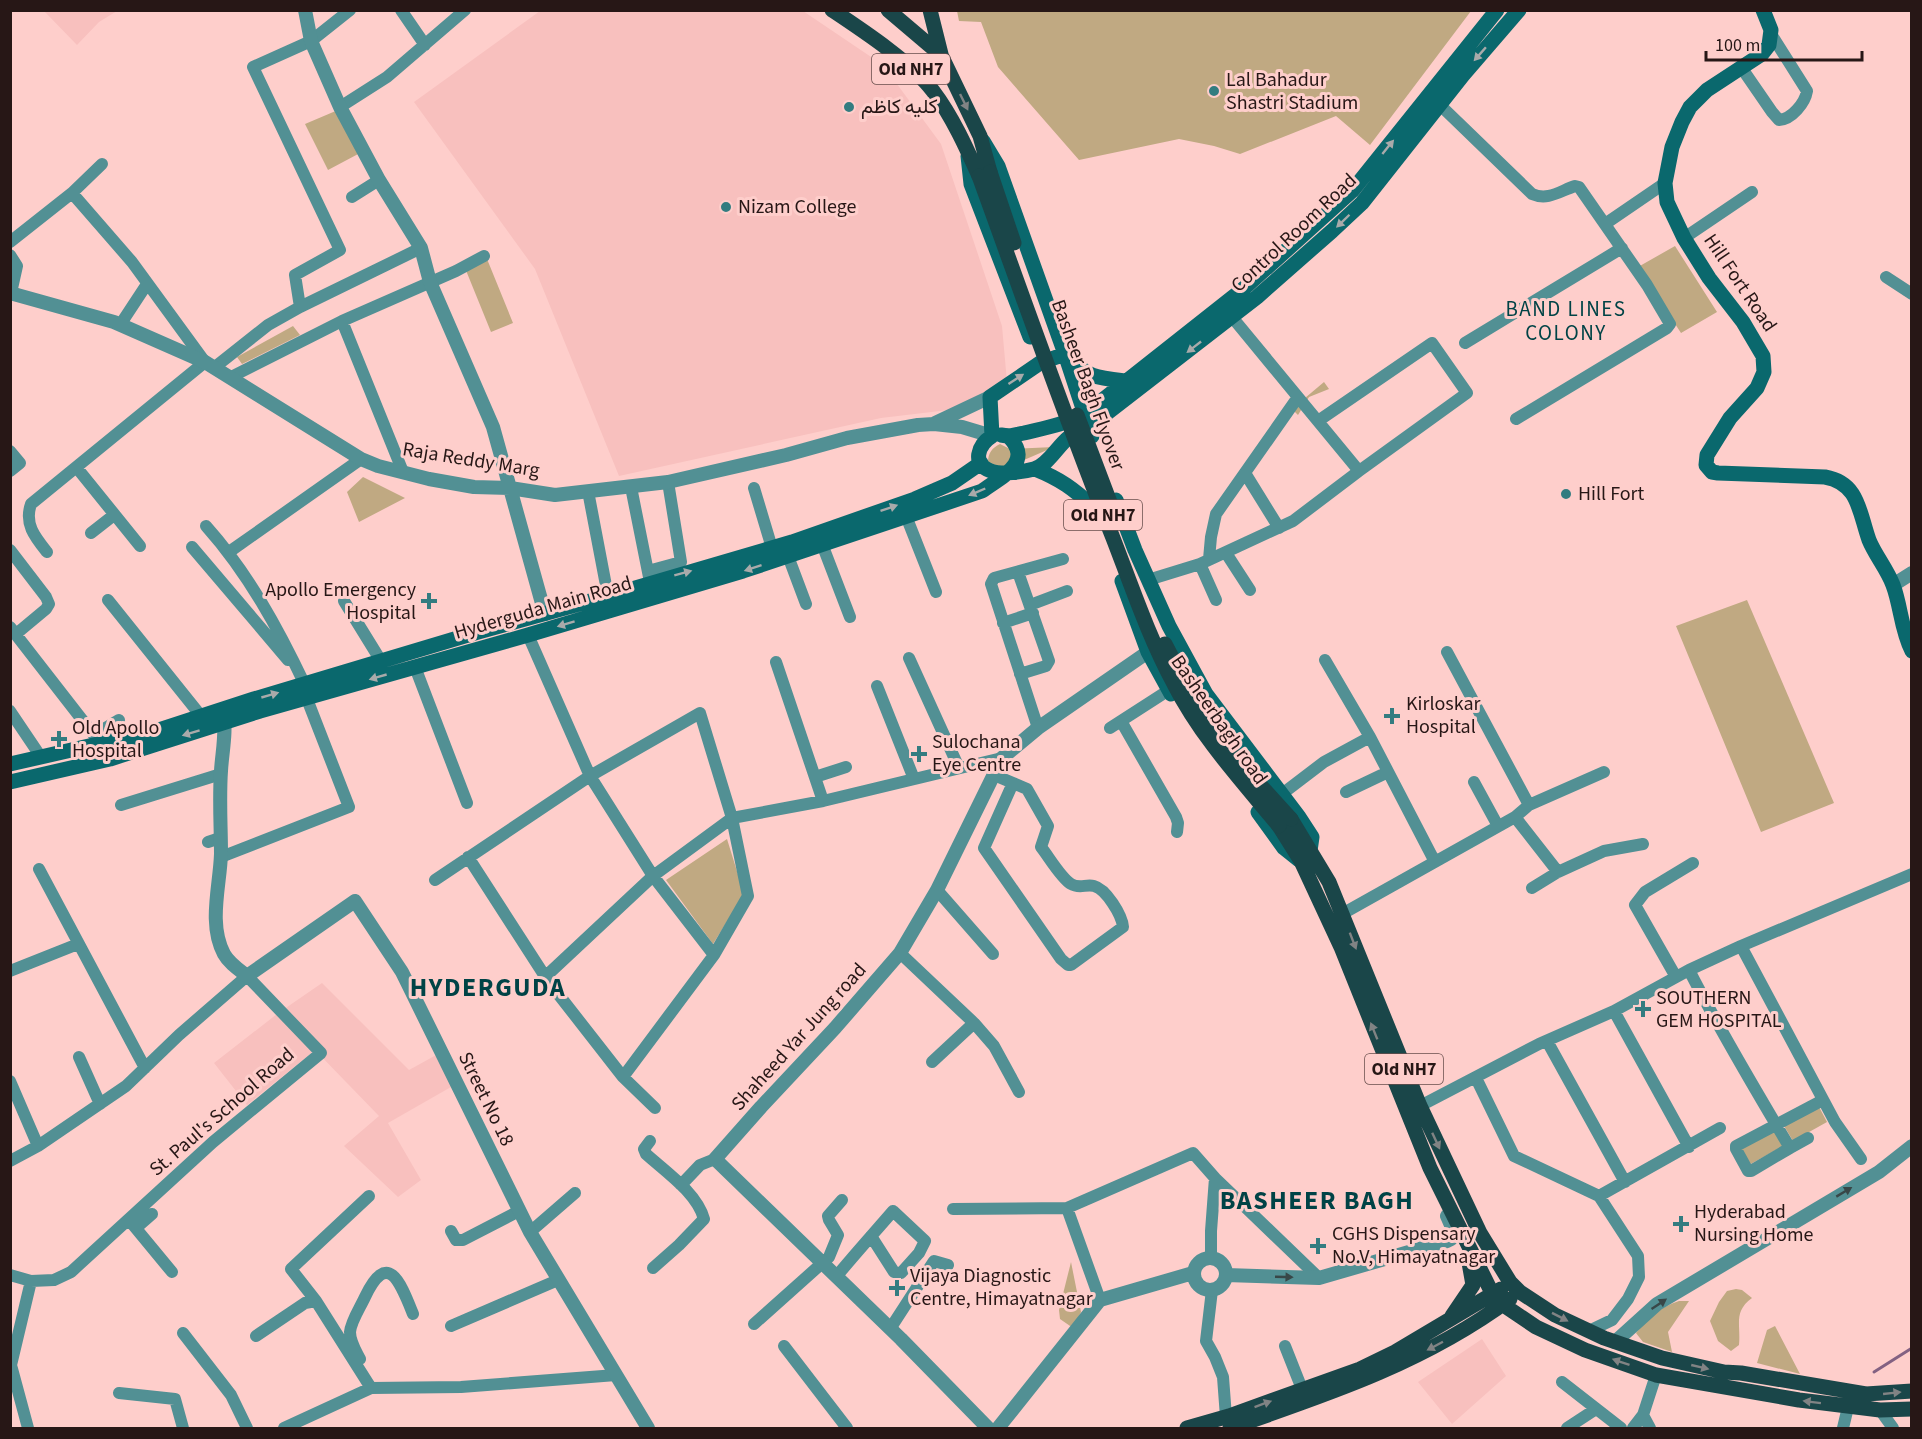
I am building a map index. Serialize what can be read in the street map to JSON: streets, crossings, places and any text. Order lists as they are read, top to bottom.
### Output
{
  "streets": {
    "main road": [
      "Old NH7",
      "Control Room Road",
      "Hill Fort Road",
      "Basheer Bagh Flyover",
      "Raja Reddy Marg",
      "Hyderguda Main Road",
      "Basheerbagh road"
    ],
    "street": ["Shaheed Yar Jung road", "Street No 18", "St. Paul's School Road"]
  },
  "crossings": [
    ["Old NH7", "Basheer Bagh Flyover"],
    ["Old NH7", "Basheerbagh road"],
    ["Control Room Road", "Basheerbagh road"],
    ["Basheer Bagh Flyover", "Basheerbagh road"],
    ["Raja Reddy Marg", "Hyderguda Main Road"],
    ["Raja Reddy Marg", "Basheerbagh road"],
    ["Hyderguda Main Road", "St. Paul's School Road"],
    ["Basheerbagh road", "Shaheed Yar Jung road"],
    ["Street No 18", "St. Paul's School Road"]
  ],
  "districts": ["BAND LINES COLONY", "HYDERGUDA", "BASHEER BAGH"],
  "places": {
    "other": [
      "Lal Bahadur Shastri Stadium",
      "كليه كاظم",
      "Nizam College",
      "Hill Fort"
    ],
    "health": [
      "Apollo Emergency Hospital",
      "Kirloskar Hospital",
      "Old Apollo Hospital",
      "Sulochana Eye Centre",
      "SOUTHERN GEM HOSPITAL",
      "Hyderabad Nursing Home",
      "CGHS Dispensary No.V, Himayatnagar",
      "Vijaya Diagnostic Centre, Himayatnagar"
    ]
  },
  "scale_bar": "100 m"
}
